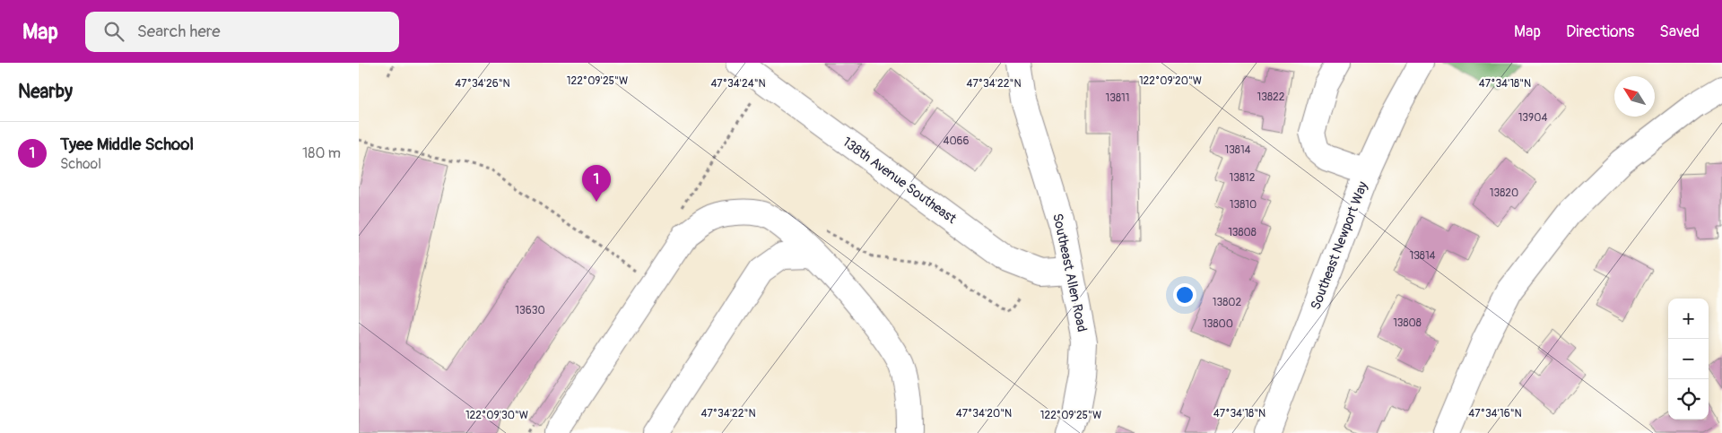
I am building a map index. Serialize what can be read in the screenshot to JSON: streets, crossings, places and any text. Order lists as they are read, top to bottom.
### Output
{
  "streets": {
    "street": ["138th Avenue Southeast", "Southeast Newport Way", "Southeast Allen Road"]
  },
  "crossings": [
    ["138th Avenue Southeast", "Southeast Allen Road"]
  ],
  "house_numbers": [
    "13822",
    "13811",
    "13904",
    "4066",
    "13814",
    "13812",
    "13820",
    "13810",
    "13808",
    "13814",
    "13802",
    "13630",
    "13808",
    "13800"
  ],
  "north": "top left",
  "page": {
    "header": "Map",
    "search": "Search here",
    "nav": ["Map", "Directions", "Saved"],
    "heading": "Nearby",
    "list": [
      {
        "mark": "1",
        "name": "Tyee Middle School",
        "note": "School",
        "value": "180 m"
      }
    ],
    "pins": "1",
    "map_buttons": ["+", "−"]
  },
  "coordinates": [
    "122°09'25\"W",
    "122°09'20\"W",
    "47°34'18\"N",
    "47°34'26\"N",
    "47°34'24\"N",
    "47°34'22\"N",
    "47°34'20\"N",
    "47°34'16\"N",
    "122°09'30\"W"
  ]
}
